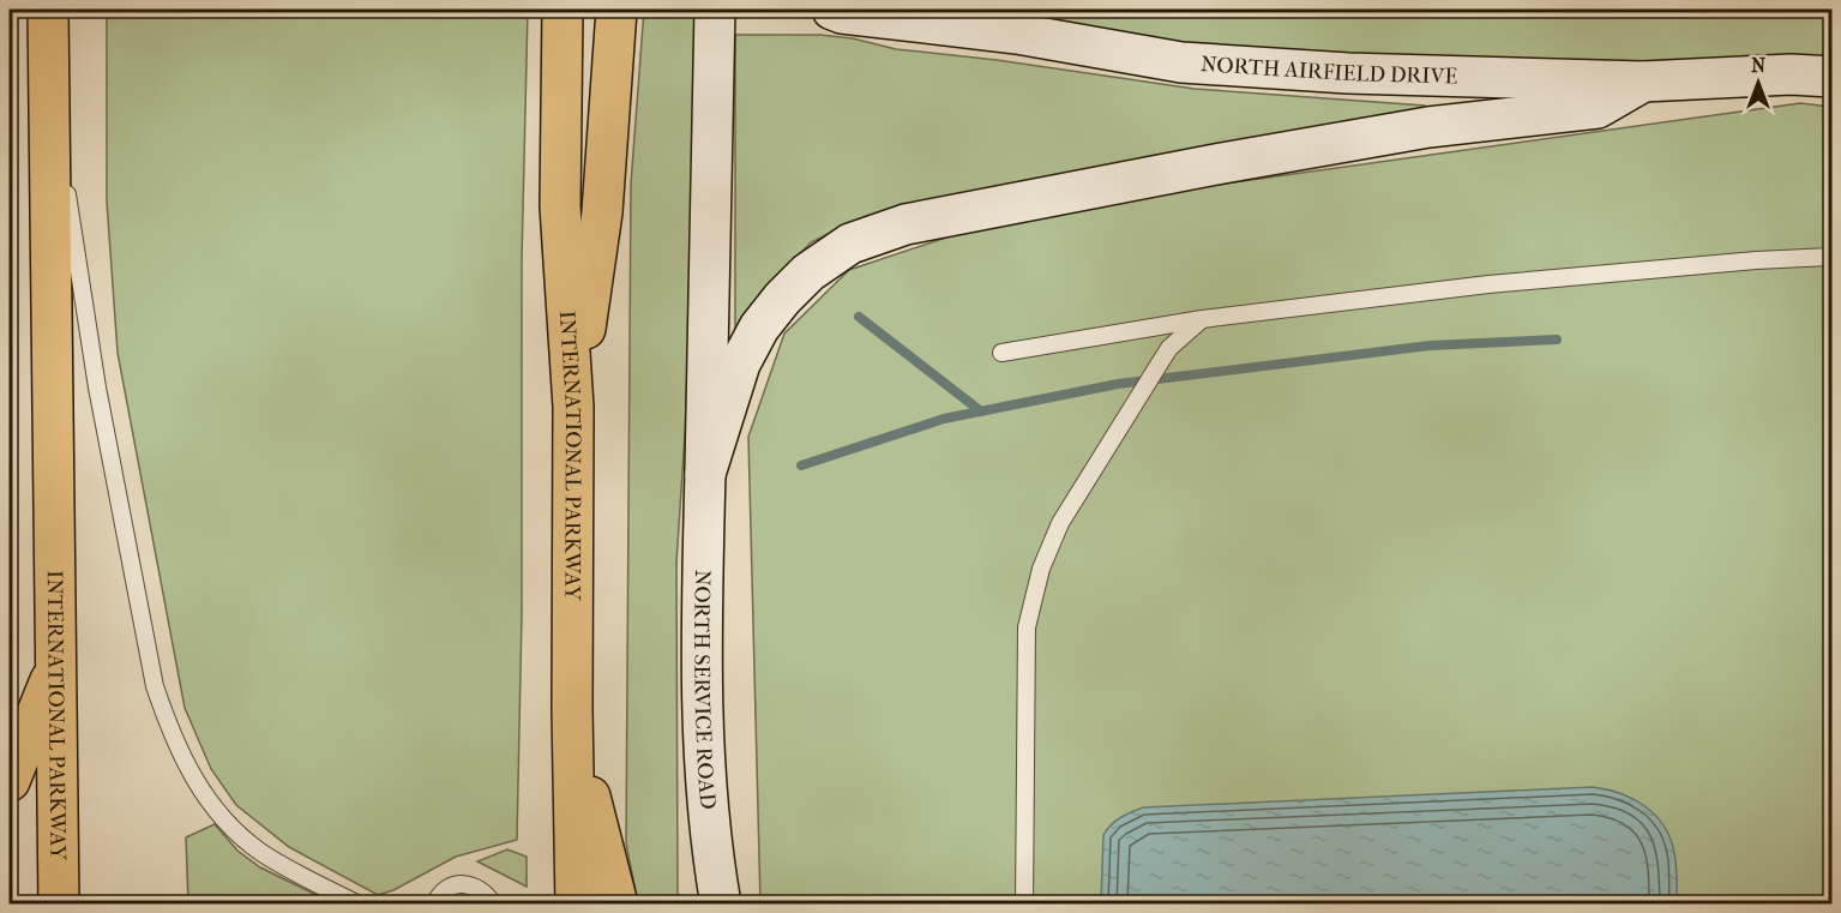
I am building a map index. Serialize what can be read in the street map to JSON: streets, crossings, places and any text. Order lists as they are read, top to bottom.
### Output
{
  "streets": {
    "highway": ["INTERNATIONAL PARKWAY"],
    "main road": ["NORTH AIRFIELD DRIVE", "NORTH SERVICE ROAD"]
  },
  "north": "top"
}
